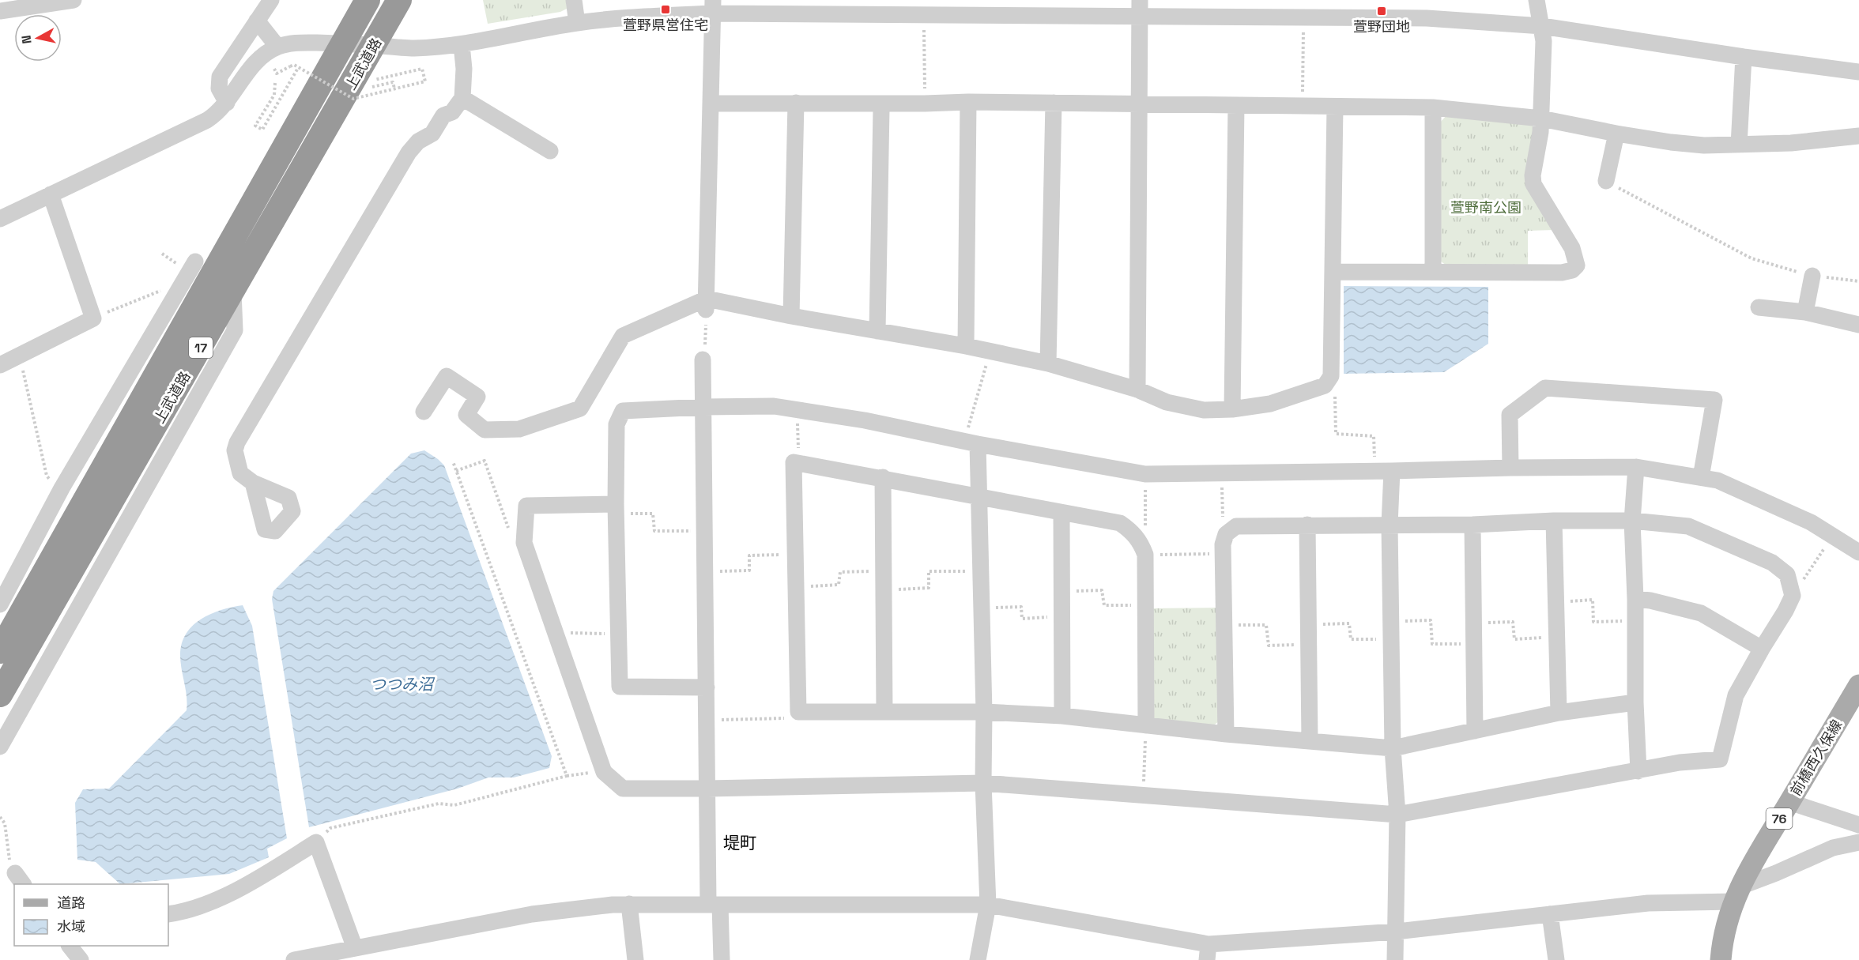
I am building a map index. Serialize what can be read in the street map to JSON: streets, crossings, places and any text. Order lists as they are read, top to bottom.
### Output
{
  "streets": {
    "highway": ["上武道路", "17"],
    "main road": ["前橋西久保線", "76"]
  },
  "districts": ["堤町"],
  "water": ["つつみ沼"],
  "parks": ["萱野南公園"],
  "places": {
    "transit": ["萱野県営住宅", "萱野団地"]
  },
  "legend": ["道路", "水域"],
  "north": "left"
}
